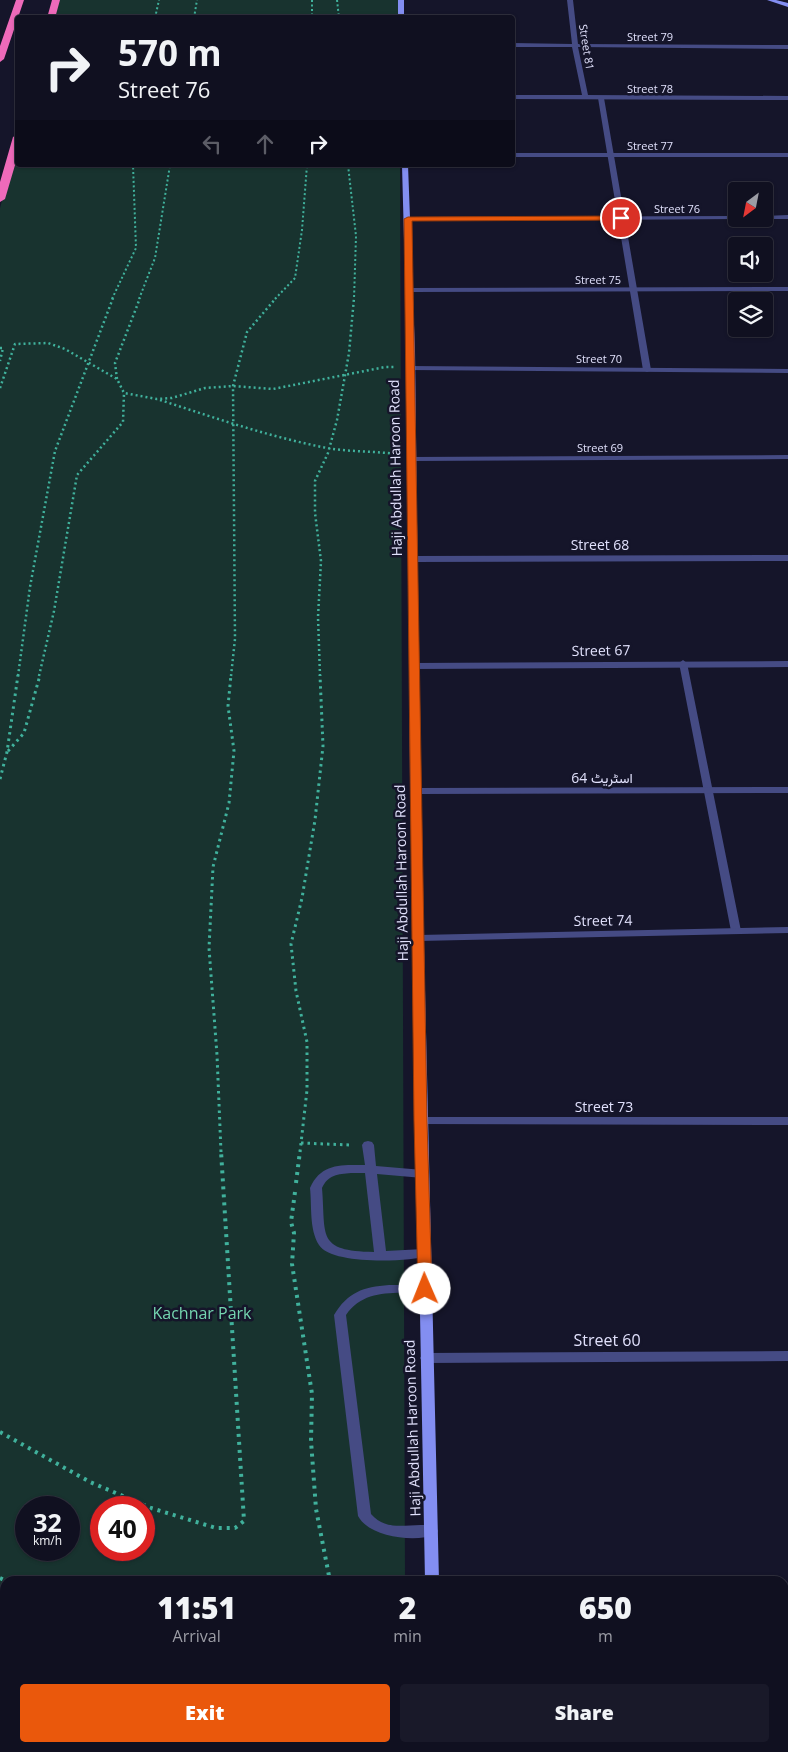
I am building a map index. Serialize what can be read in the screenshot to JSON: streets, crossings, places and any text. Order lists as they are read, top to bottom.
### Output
{
  "streets": {
    "street": [
      "Street 79",
      "Street 81",
      "Street 78",
      "Street 77",
      "Street 76",
      "Street 75",
      "Street 70",
      "Street 69",
      "Haji Abdullah Haroon Road",
      "Street 68",
      "Street 67",
      "اسٹریٹ 64",
      "Street 74",
      "Street 73",
      "Street 60"
    ]
  },
  "crossings": [
    ["Street 79", "Street 81"],
    ["Street 81", "Street 78"],
    ["Street 76", "Haji Abdullah Haroon Road"],
    ["Street 75", "Haji Abdullah Haroon Road"],
    ["Street 70", "Haji Abdullah Haroon Road"],
    ["Street 69", "Haji Abdullah Haroon Road"],
    ["Haji Abdullah Haroon Road", "Street 68"],
    ["Haji Abdullah Haroon Road", "Street 67"],
    ["Haji Abdullah Haroon Road", "اسٹریٹ 64"],
    ["Haji Abdullah Haroon Road", "Street 74"],
    ["Haji Abdullah Haroon Road", "Street 73"],
    ["Haji Abdullah Haroon Road", "Street 60"]
  ],
  "parks": ["Kachnar Park"],
  "north": "bottom left",
  "page": {
    "turn": ["570 m", "Street 76"],
    "speed": "32 km/h",
    "limit": "40",
    "eta": [
      "11:51",
      "Arrival",
      "2",
      "min",
      "650",
      "m"
    ],
    "buttons": ["Exit", "Share"]
  }
}
